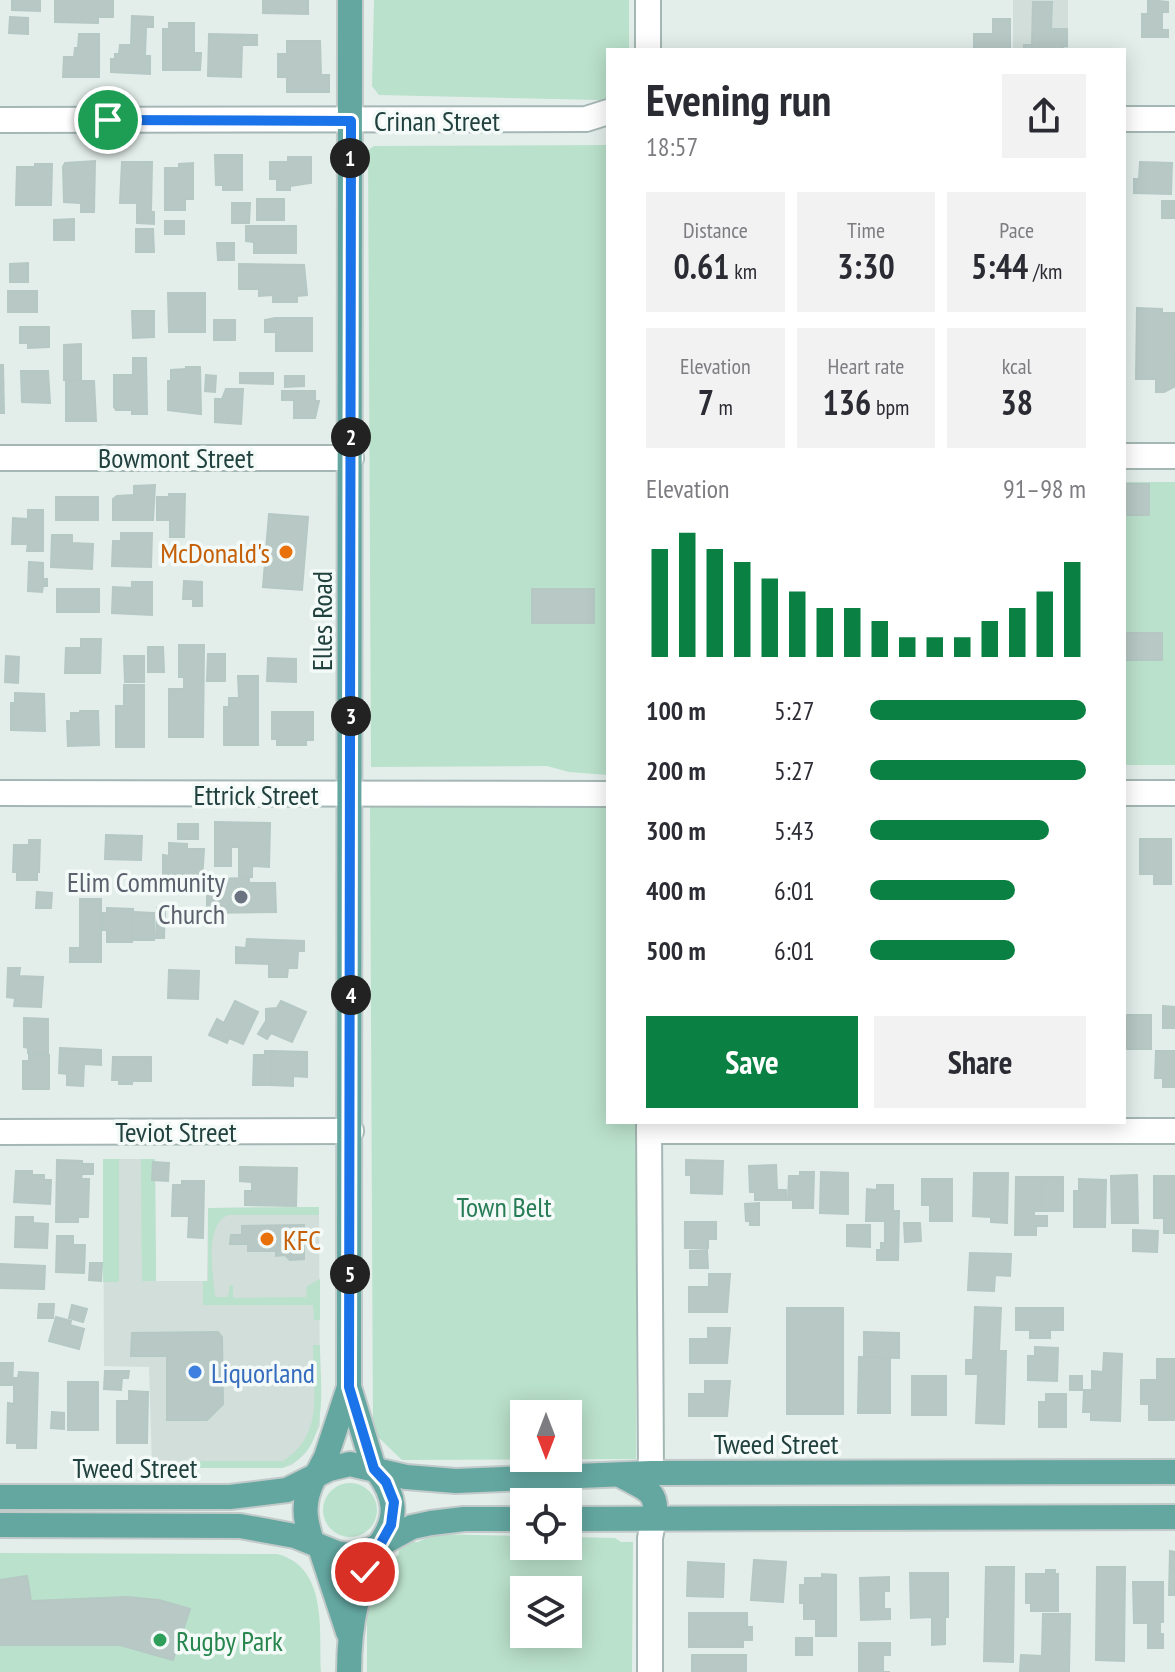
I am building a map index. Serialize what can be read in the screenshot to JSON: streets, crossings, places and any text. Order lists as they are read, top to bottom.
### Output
{
  "streets": {
    "main road": ["Elles Road", "Tweed Street"],
    "street": [
      "Crinan Street",
      "Bowmont Street",
      "Ettrick Street",
      "Teviot Street"
    ]
  },
  "crossings": [
    ["Crinan Street", "Elles Road"],
    ["Bowmont Street", "Elles Road"],
    ["Elles Road", "Ettrick Street"],
    ["Elles Road", "Teviot Street"],
    ["Elles Road", "Tweed Street"]
  ],
  "parks": ["Town Belt"],
  "places": [
    "McDonald's",
    "Elim Community Church",
    "KFC",
    "Liquorland",
    "Rugby Park"
  ],
  "north": "bottom",
  "page": {
    "heading": ["Evening run", "18:57"],
    "pins": [
      "1",
      "2",
      "3",
      "4",
      "5"
    ],
    "stats": [
      ["Distance", "0.61 km"],
      ["Time", "3:30"],
      ["Pace", "5:44 /km"],
      ["Elevation", "7 m"],
      ["Heart rate", "136 bpm"],
      ["kcal", "38"]
    ],
    "chart": ["Elevation", "91–98 m"],
    "list": [
      {
        "name": "100 m",
        "note": "5:27"
      },
      {
        "name": "200 m",
        "note": "5:27"
      },
      {
        "name": "300 m",
        "note": "5:43"
      },
      {
        "name": "400 m",
        "note": "6:01"
      },
      {
        "name": "500 m",
        "note": "6:01"
      }
    ],
    "buttons": ["Save", "Share"]
  }
}
